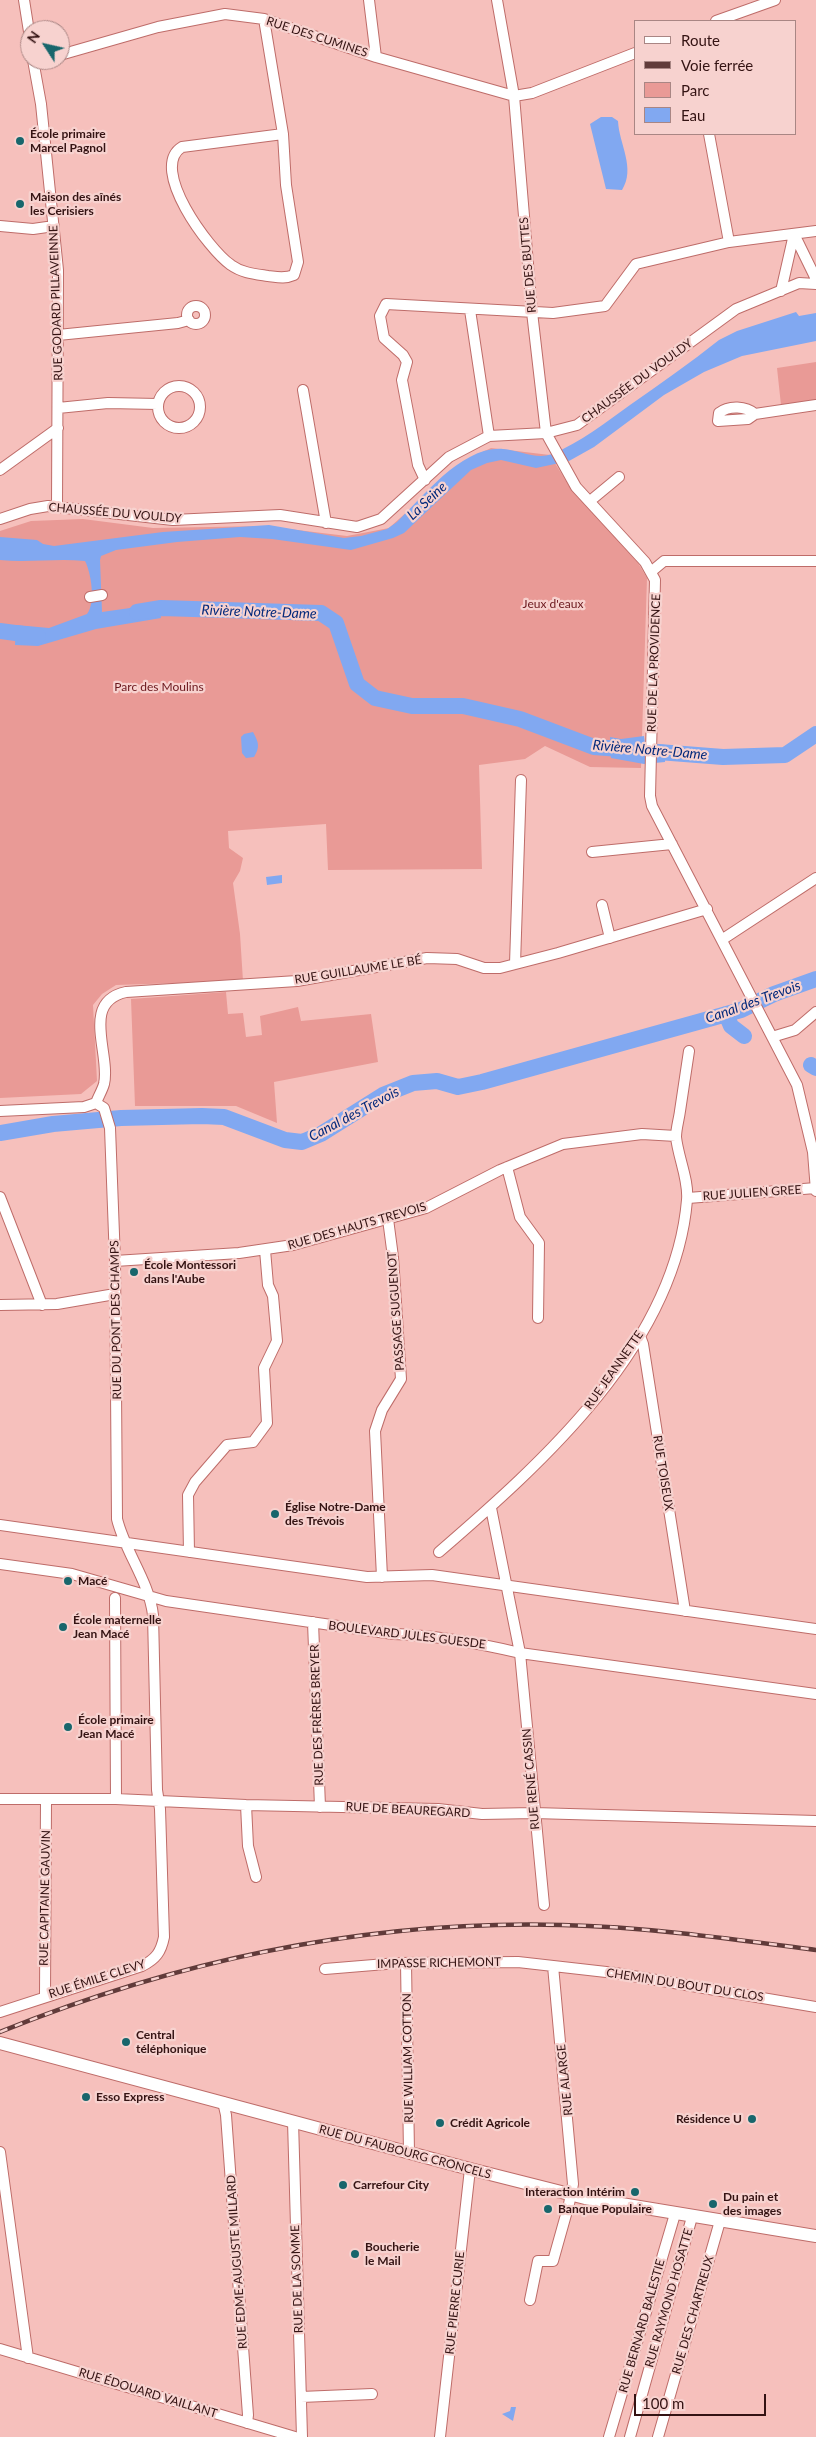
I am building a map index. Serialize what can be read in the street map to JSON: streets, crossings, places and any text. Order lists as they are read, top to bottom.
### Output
{
  "streets": {
    "main road": ["RUE DU FAUBOURG CRONCELS"],
    "street": [
      "RUE DES CUMINES",
      "RUE DES BUTTES",
      "RUE GODARD PILLAVEINNE",
      "CHAUSSÉE DU VOULDY",
      "RUE DE LA PROVIDENCE",
      "RUE GUILLAUME LE BÉ",
      "RUE JULIEN GREE",
      "RUE DES HAUTS TREVOIS",
      "PASSAGE SUGUENOT",
      "RUE DU PONT DES CHAMPS",
      "RUE JEANNETTE",
      "RUE TOISEUX",
      "BOULEVARD JULES GUESDE",
      "RUE DES FRÈRES BREYER",
      "RUE RENÉ CASSIN",
      "RUE DE BEAUREGARD",
      "RUE CAPITAINE GAUVIN",
      "IMPASSE RICHEMONT",
      "RUE ÉMILE CLEVY",
      "CHEMIN DU BOUT DU CLOS",
      "RUE WILLIAM COTTON",
      "RUE ALARGE",
      "RUE EDME-AUGUSTE MILLARD",
      "RUE DE LA SOMME",
      "RUE RAYMOND HOSATTE",
      "RUE PIERRE CURIE",
      "RUE DES CHARTREUX",
      "RUE BERNARD BALESTIE",
      "RUE ÉDOUARD VAILLANT"
    ]
  },
  "crossings": [
    ["RUE DES CUMINES", "RUE DES BUTTES"],
    ["RUE DES BUTTES", "CHAUSSÉE DU VOULDY"],
    ["RUE GODARD PILLAVEINNE", "CHAUSSÉE DU VOULDY"],
    ["RUE DE LA PROVIDENCE", "RUE GUILLAUME LE BÉ"],
    ["RUE DE LA PROVIDENCE", "RUE JULIEN GREE"],
    ["RUE GUILLAUME LE BÉ", "RUE DU PONT DES CHAMPS"],
    ["RUE JULIEN GREE", "RUE JEANNETTE"],
    ["RUE DES HAUTS TREVOIS", "PASSAGE SUGUENOT"],
    ["RUE DES HAUTS TREVOIS", "RUE DU PONT DES CHAMPS"],
    ["RUE DES HAUTS TREVOIS", "RUE JEANNETTE"],
    ["RUE DU PONT DES CHAMPS", "BOULEVARD JULES GUESDE"],
    ["RUE DU PONT DES CHAMPS", "RUE ÉMILE CLEVY"],
    ["RUE JEANNETTE", "RUE TOISEUX"],
    ["RUE JEANNETTE", "RUE RENÉ CASSIN"],
    ["BOULEVARD JULES GUESDE", "RUE DES FRÈRES BREYER"],
    ["BOULEVARD JULES GUESDE", "RUE RENÉ CASSIN"],
    ["BOULEVARD JULES GUESDE", "RUE ÉMILE CLEVY"],
    ["RUE DES FRÈRES BREYER", "RUE DE BEAUREGARD"],
    ["RUE RENÉ CASSIN", "RUE DE BEAUREGARD"],
    ["RUE DE BEAUREGARD", "RUE CAPITAINE GAUVIN"],
    ["RUE DE BEAUREGARD", "RUE ÉMILE CLEVY"],
    ["RUE CAPITAINE GAUVIN", "RUE ÉMILE CLEVY"],
    ["IMPASSE RICHEMONT", "CHEMIN DU BOUT DU CLOS"],
    ["IMPASSE RICHEMONT", "RUE WILLIAM COTTON"],
    ["IMPASSE RICHEMONT", "RUE ALARGE"],
    ["CHEMIN DU BOUT DU CLOS", "RUE ALARGE"],
    ["RUE WILLIAM COTTON", "RUE DU FAUBOURG CRONCELS"],
    ["RUE ALARGE", "RUE DU FAUBOURG CRONCELS"],
    ["RUE DU FAUBOURG CRONCELS", "RUE EDME-AUGUSTE MILLARD"],
    ["RUE DU FAUBOURG CRONCELS", "RUE DE LA SOMME"],
    ["RUE DU FAUBOURG CRONCELS", "RUE RAYMOND HOSATTE"],
    ["RUE DU FAUBOURG CRONCELS", "RUE PIERRE CURIE"],
    ["RUE DU FAUBOURG CRONCELS", "RUE DES CHARTREUX"],
    ["RUE DU FAUBOURG CRONCELS", "RUE BERNARD BALESTIE"],
    ["RUE EDME-AUGUSTE MILLARD", "RUE ÉDOUARD VAILLANT"]
  ],
  "water": ["La Seine", "Rivière Notre-Dame", "Canal des Trevois"],
  "parks": ["Jeux d'eaux", "Parc des Moulins"],
  "places": [
    "École primaire Marcel Pagnol",
    "Maison des aînés les Cerisiers",
    "École Montessori dans l'Aube",
    "Église Notre-Dame des Trévois",
    "Macé",
    "École maternelle Jean Macé",
    "École primaire Jean Macé",
    "Central téléphonique",
    "Esso Express",
    "Résidence U",
    "Crédit Agricole",
    "Carrefour City",
    "Interaction Intérim",
    "Du pain et des images",
    "Banque Populaire",
    "Boucherie le Mail"
  ],
  "legend": [
    "Route",
    "Voie ferrée",
    "Parc",
    "Eau"
  ],
  "scale_bar": "100 m",
  "north": "top left"
}
